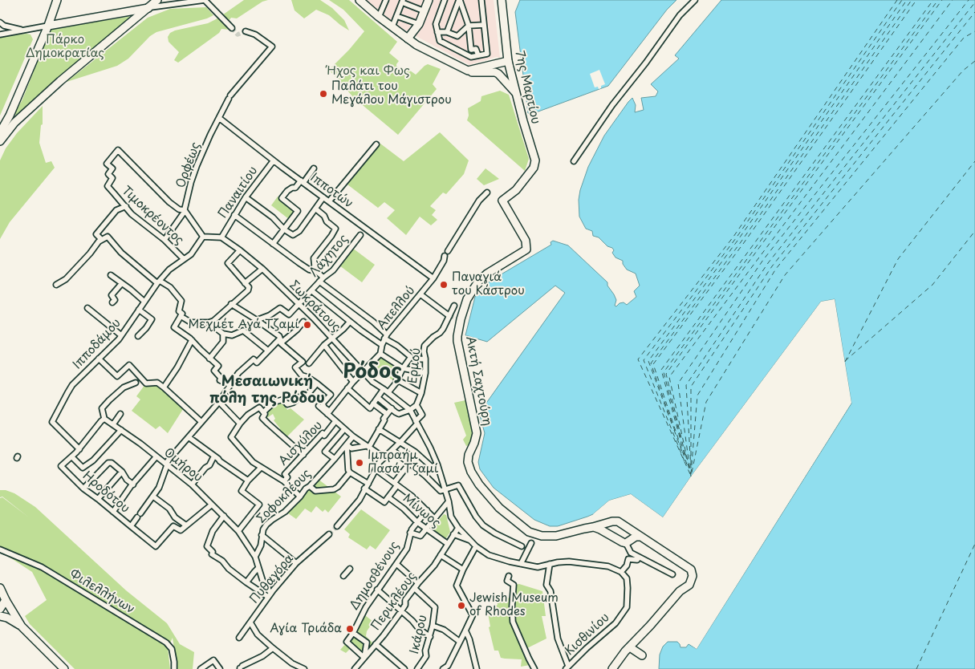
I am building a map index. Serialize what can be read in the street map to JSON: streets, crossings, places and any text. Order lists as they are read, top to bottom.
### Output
{
  "streets": {
    "main road": ["7ης Μαρτίου", "Ακτή Σαχτούρη"],
    "street": [
      "Ορφέως",
      "Ιπποτών",
      "Παναιτίου",
      "Τιμοκρέοντος",
      "Λάχητος",
      "Σωκράτους",
      "Απελλού",
      "Ιπποδάμου",
      "Ερμού",
      "Αισχύλου",
      "Ομήρου",
      "Ηροδότου",
      "Σοφοκλέους",
      "Μίνωος",
      "Δημοσθένους",
      "Πυθαγόρα",
      "Φιλελλήνων",
      "Περικλέους",
      "Ικάρου",
      "Κισθινίου"
    ]
  },
  "crossings": [
    ["7ης Μαρτίου", "Ακτή Σαχτούρη"],
    ["Ορφέως", "Ιπποτών"],
    ["Ορφέως", "Τιμοκρέοντος"],
    ["Ιπποτών", "Παναιτίου"],
    ["Ιπποτών", "Λάχητος"],
    ["Ιπποτών", "Απελλού"],
    ["Παναιτίου", "Σωκράτους"],
    ["Τιμοκρέοντος", "Ιπποδάμου"],
    ["Λάχητος", "Σωκράτους"],
    ["Αισχύλου", "Σοφοκλέους"],
    ["Ομήρου", "Ηροδότου"],
    ["Ομήρου", "Σοφοκλέους"],
    ["Ομήρου", "Πυθαγόρα"],
    ["Μίνωος", "Δημοσθένους"],
    ["Μίνωος", "Περικλέους"],
    ["Περικλέους", "Ικάρου"]
  ],
  "districts": ["Ρόδος", "Μεσαιωνική πόλη της Ρόδου"],
  "parks": ["Πάρκο Δημοκρατίας", "Ήχος και Φως"],
  "places": [
    "Παλάτι του Μεγάλου Μάγιστρου",
    "Παναγιά του Κάστρου",
    "Μεχμέτ Αγά Τζαμί",
    "Ιμπραήμ Πασά Τζαμί",
    "Jewish Museum of Rhodes",
    "Αγία Τριάδα"
  ]
}
